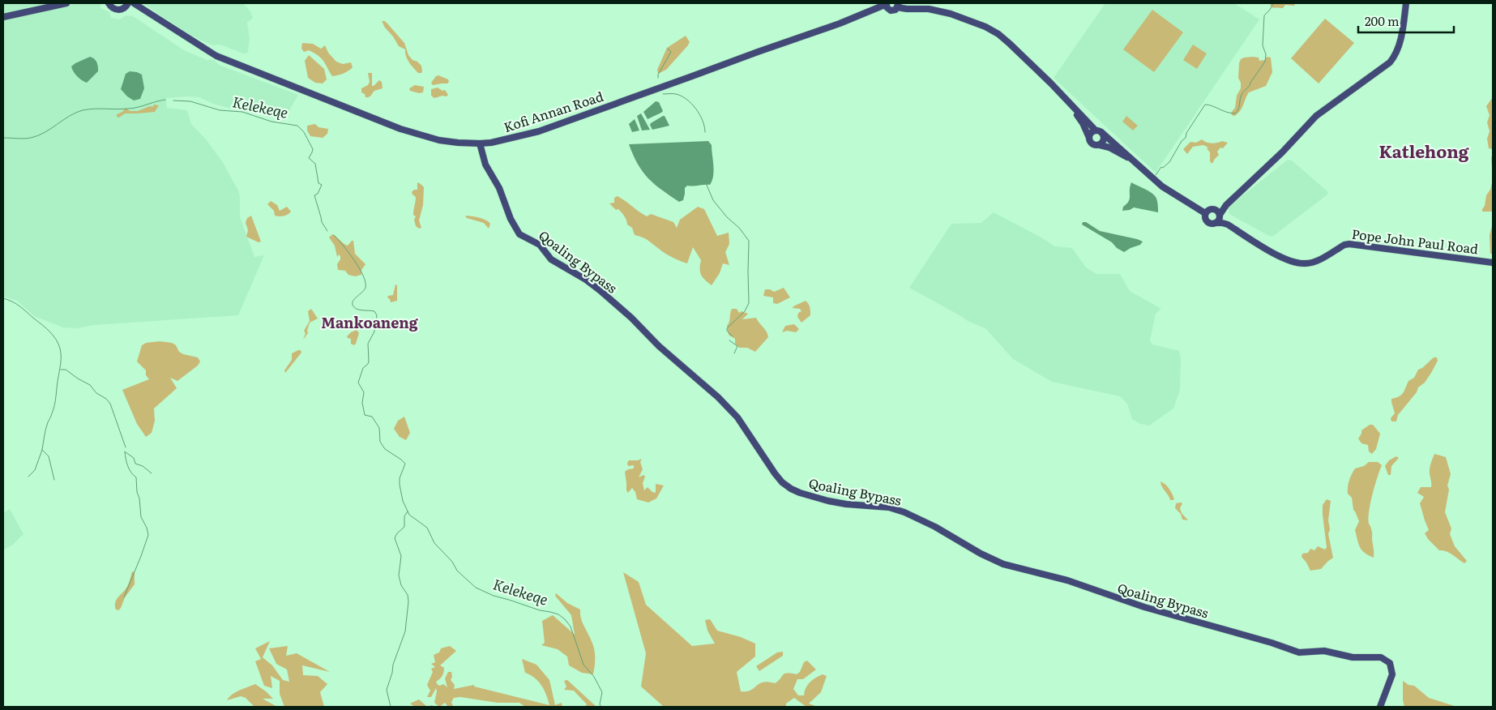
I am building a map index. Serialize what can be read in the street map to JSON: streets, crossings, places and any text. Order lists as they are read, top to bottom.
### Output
{
  "streets": {
    "main road": ["Kofi Annan Road", "Pope John Paul Road", "Qoaling Bypass"]
  },
  "crossings": [
    ["Kofi Annan Road", "Qoaling Bypass"]
  ],
  "districts": ["Katlehong", "Mankoaneng"],
  "water": ["Kelekeqe"],
  "scale_bar": "200 m"
}
